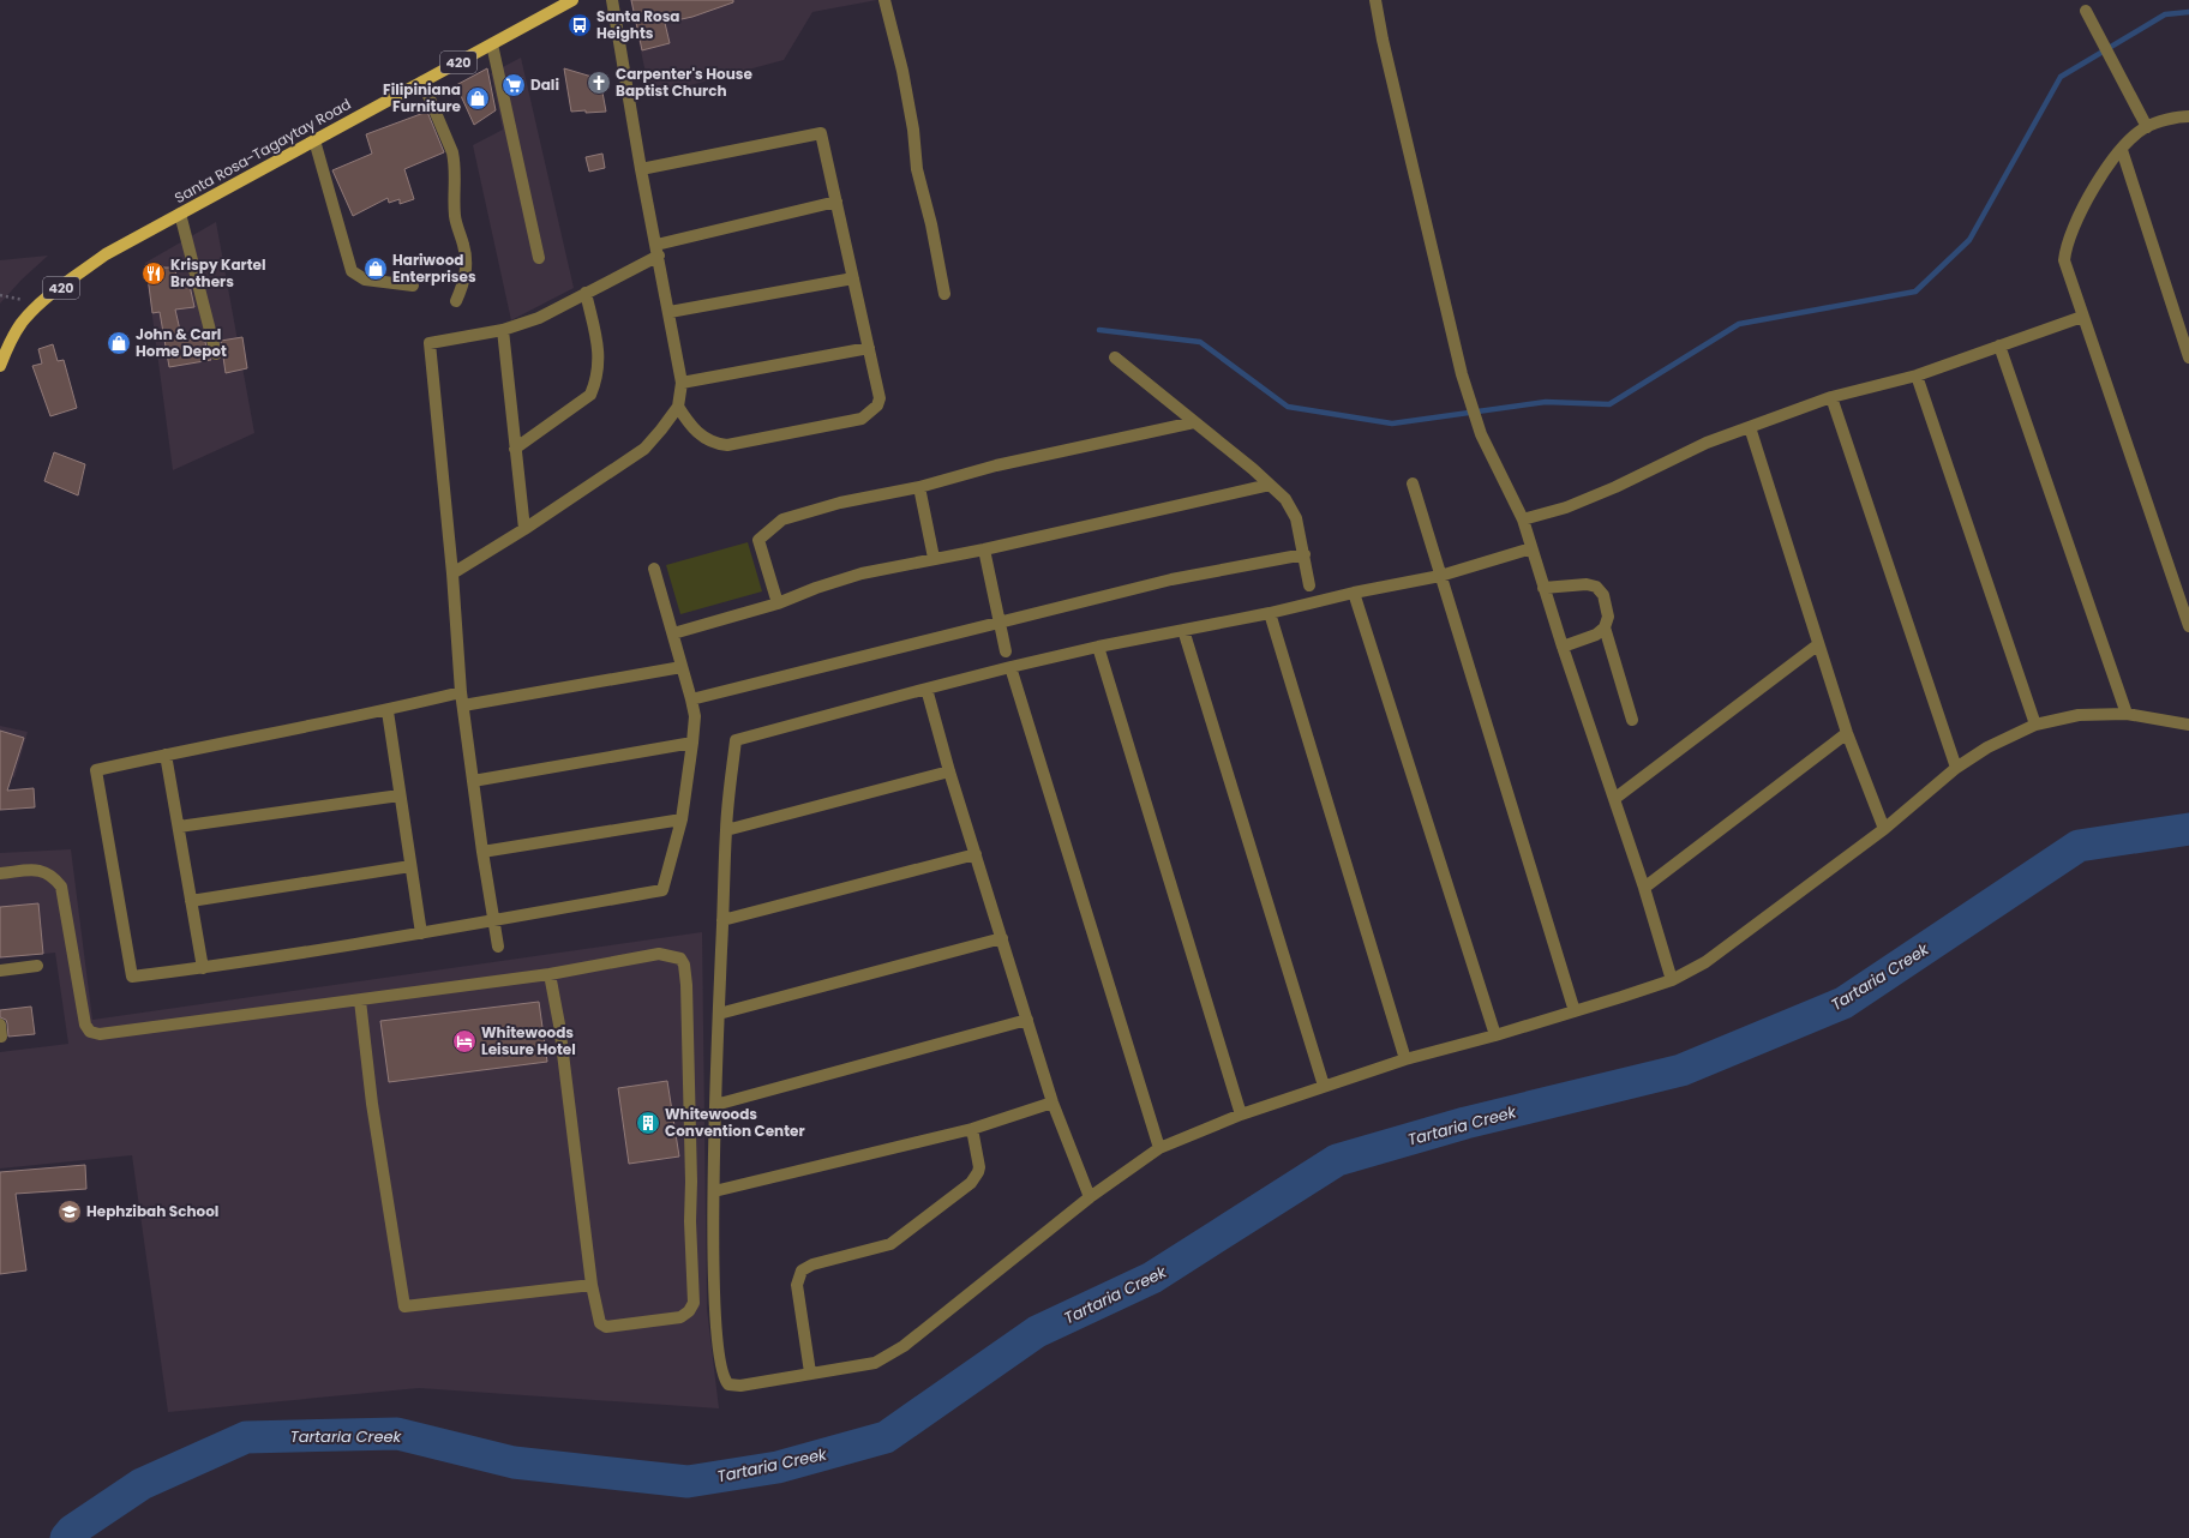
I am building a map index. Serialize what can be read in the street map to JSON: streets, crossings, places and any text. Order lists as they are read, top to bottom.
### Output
{
  "streets": {
    "main road": ["420", "Santa Rosa-Tagaytay Road"]
  },
  "water": ["Tartaria Creek"],
  "places": {
    "bus stop": ["Santa Rosa Heights"],
    "church": ["Carpenter's House Baptist Church"],
    "supermarket": ["Dali"],
    "shop": ["Filipiniana Furniture", "Hariwood Enterprises", "John & Carl Home Depot"],
    "restaurant": ["Krispy Kartel Brothers"],
    "hotel": ["Whitewoods Leisure Hotel"],
    "building": ["Whitewoods Convention Center"],
    "school or university": ["Hephzibah School"]
  }
}
